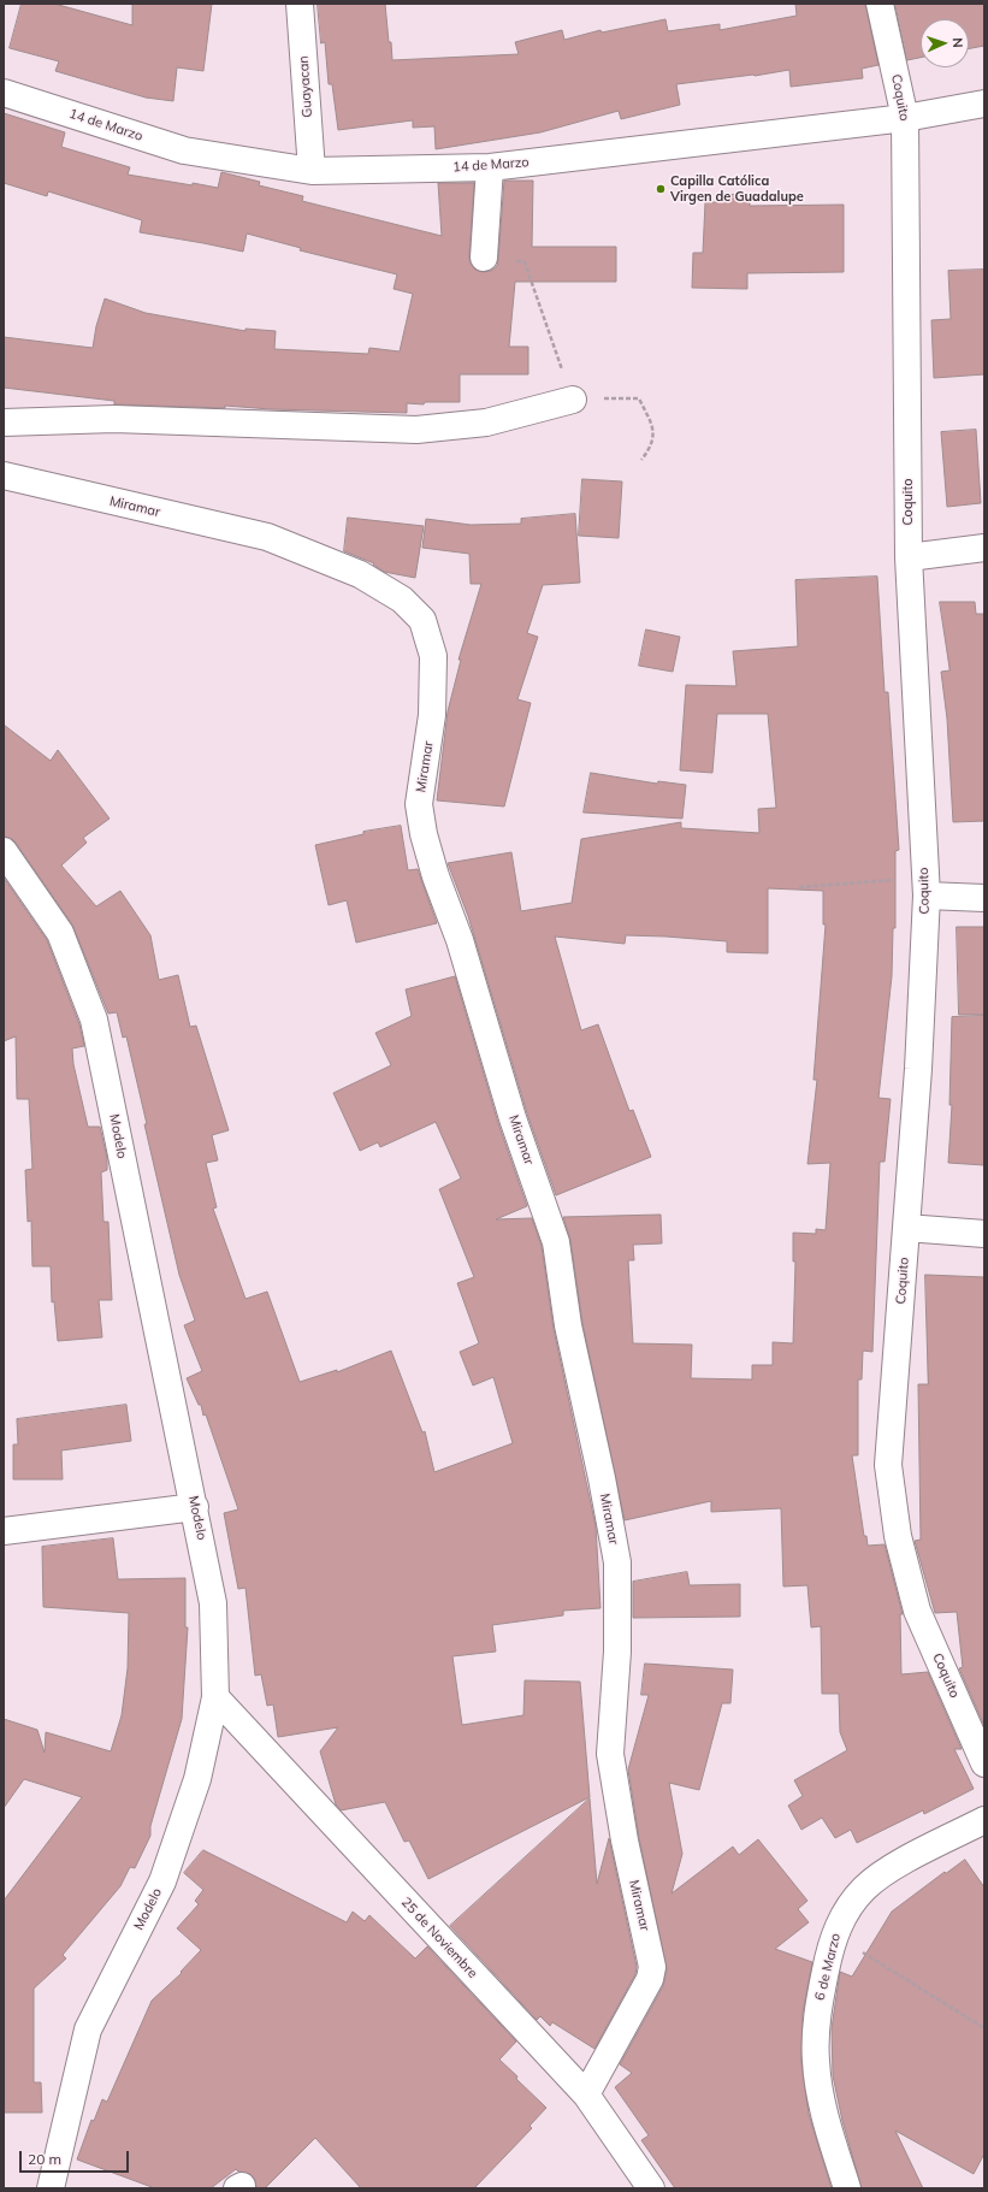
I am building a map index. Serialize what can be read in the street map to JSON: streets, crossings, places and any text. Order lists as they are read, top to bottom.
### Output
{
  "streets": {
    "street": [
      "Guayacan",
      "Coquito",
      "14 de Marzo",
      "Miramar",
      "Modelo",
      "25 de Noviembre",
      "6 de Marzo"
    ]
  },
  "crossings": [
    ["Guayacan", "14 de Marzo"],
    ["Coquito", "14 de Marzo"],
    ["Miramar", "25 de Noviembre"],
    ["Modelo", "25 de Noviembre"]
  ],
  "places": ["Capilla Católica Virgen de Guadalupe"],
  "scale_bar": "20 m",
  "north": "right"
}
